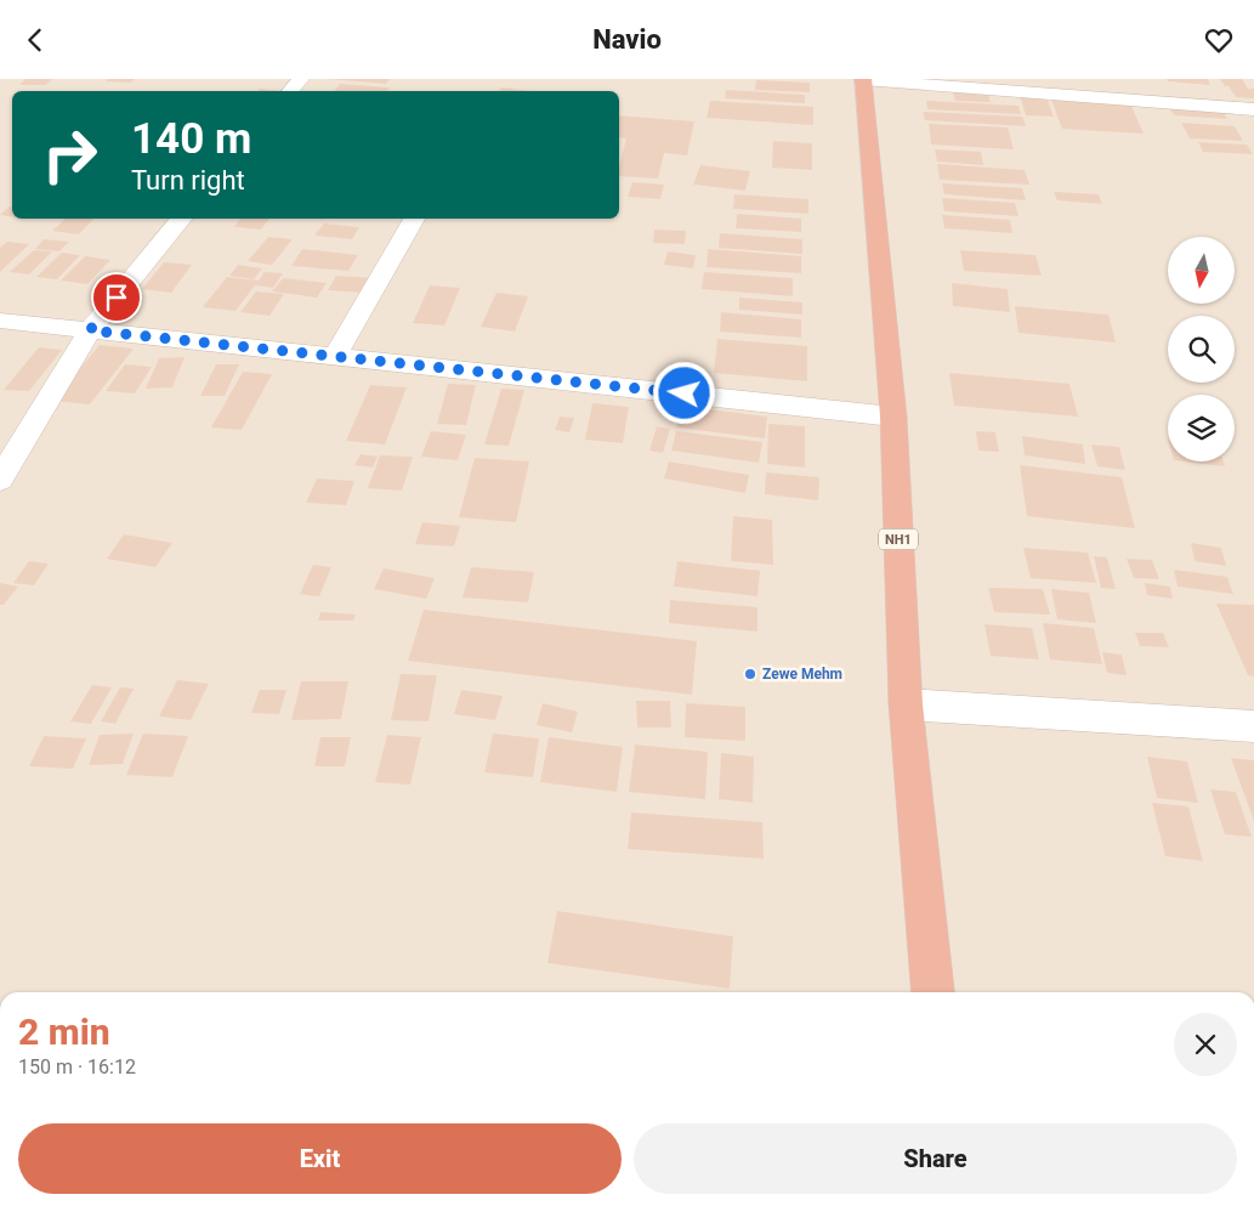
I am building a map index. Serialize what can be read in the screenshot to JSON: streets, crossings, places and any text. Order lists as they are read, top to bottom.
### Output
{
  "streets": {
    "highway": ["NH1"]
  },
  "places": ["Zewe Mehm"],
  "north": "bottom",
  "page": {
    "header": "Navio",
    "turn": ["140 m", "Turn right"],
    "heading": ["2 min", "150 m · 16:12"],
    "buttons": ["Exit", "Share"]
  }
}
